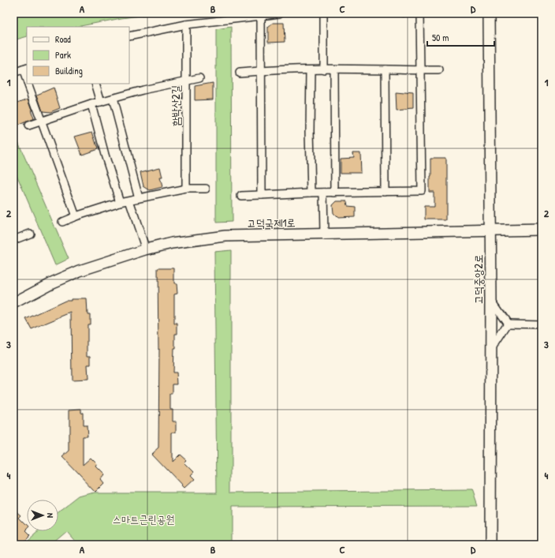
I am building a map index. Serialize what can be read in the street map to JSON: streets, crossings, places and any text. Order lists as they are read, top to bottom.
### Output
{
  "streets": {
    "street": ["함박산2길", "고덕국제1로", "고덕중앙2로"]
  },
  "crossings": [
    ["고덕국제1로", "고덕중앙2로"]
  ],
  "parks": ["스마트근린공원"],
  "legend": ["Road", "Park", "Building"],
  "scale_bar": "50 m",
  "north": "right",
  "grid": {
    "columns": [
      "A",
      "B",
      "C",
      "D"
    ],
    "rows": [
      "1",
      "2",
      "3",
      "4"
    ]
  }
}
